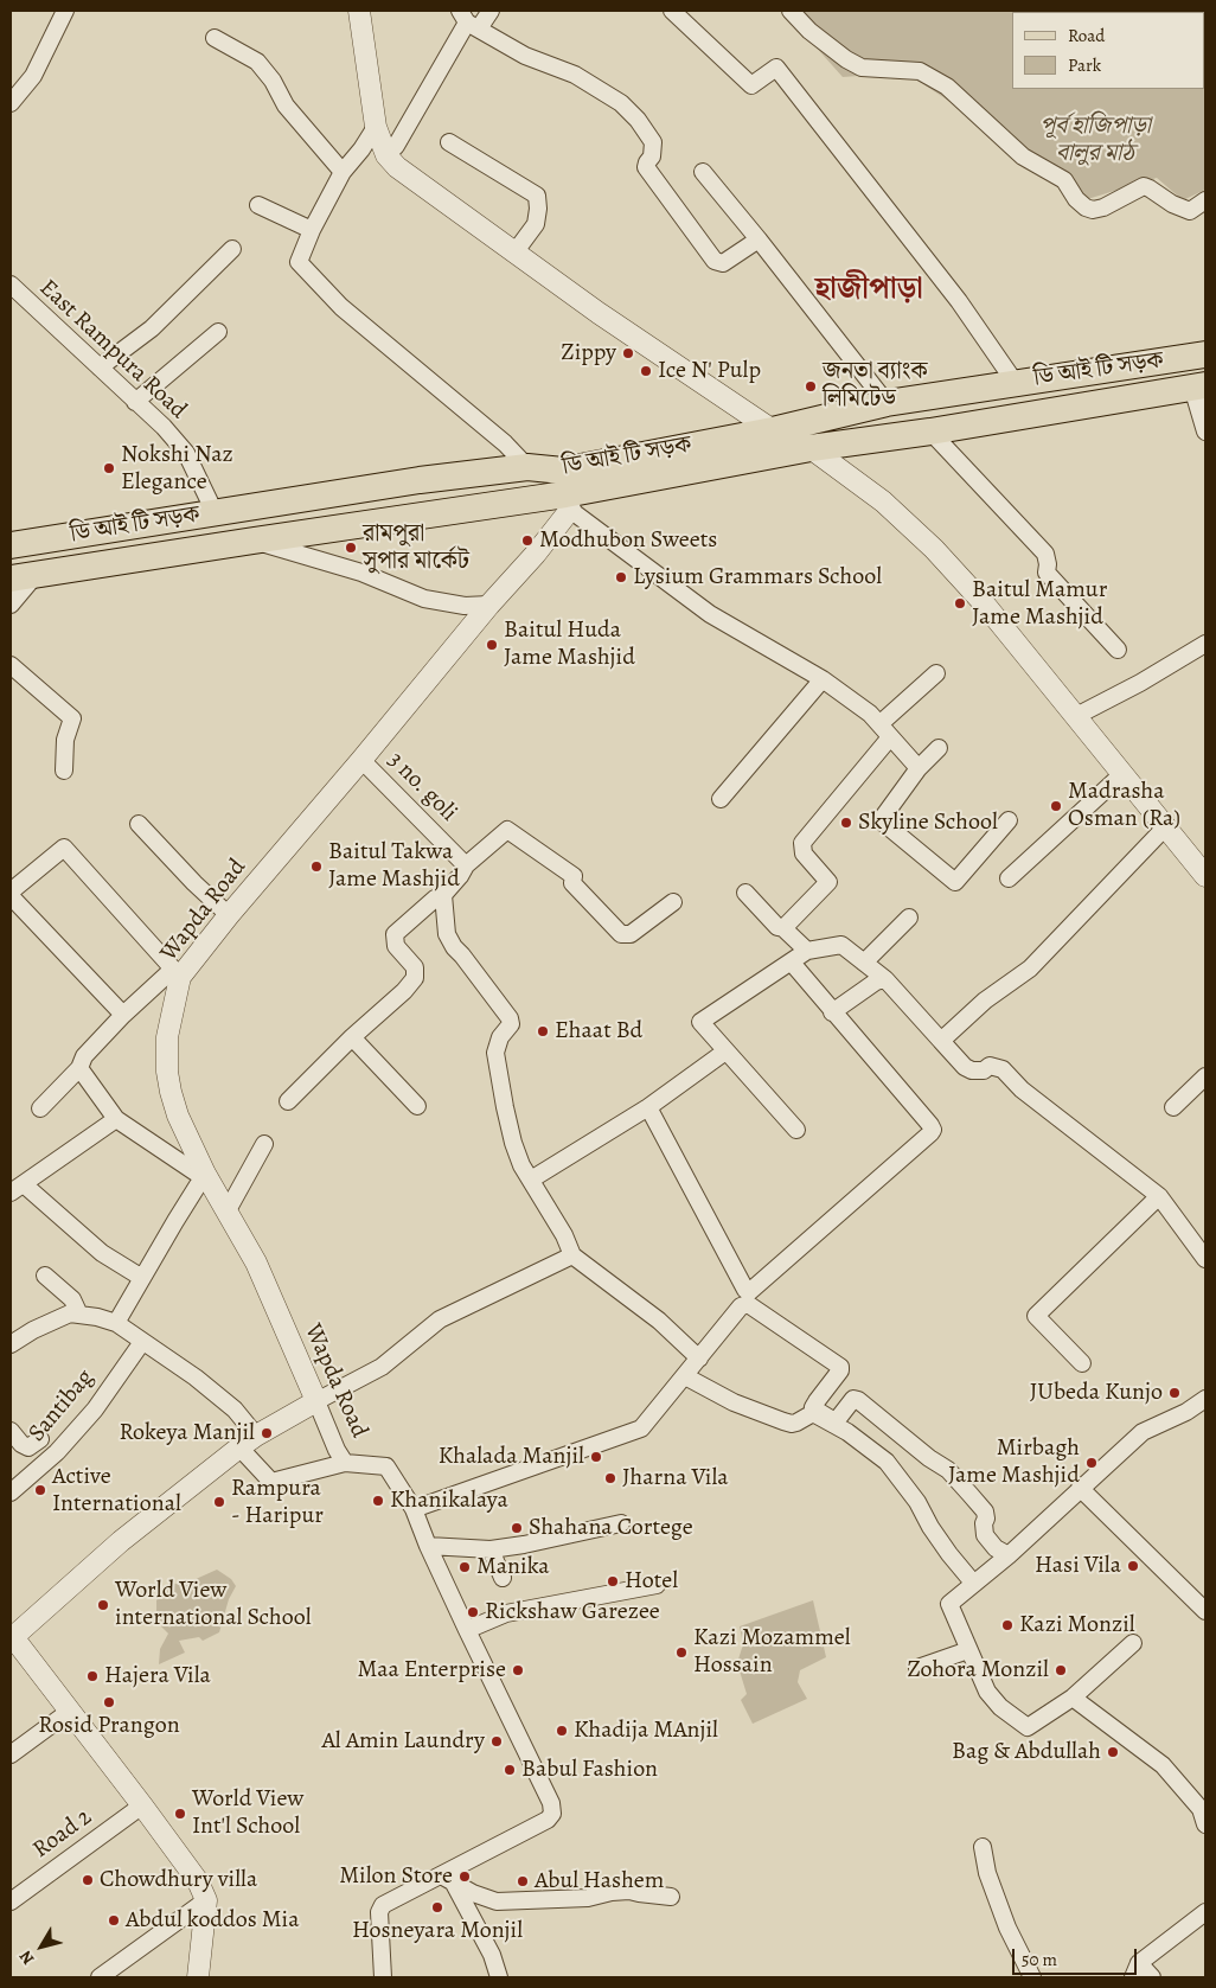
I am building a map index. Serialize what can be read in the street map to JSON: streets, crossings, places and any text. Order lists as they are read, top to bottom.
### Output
{
  "streets": {
    "main road": ["ডি আই টি সড়ক"],
    "street": [
      "East Rampura Road",
      "3 no. goli",
      "Wapda Road",
      "Santibag",
      "Road 2"
    ]
  },
  "crossings": [
    ["East Rampura Road", "ডি আই টি সড়ক"],
    ["ডি আই টি সড়ক", "Wapda Road"],
    ["3 no. goli", "Wapda Road"]
  ],
  "districts": ["হাজীপাড়া"],
  "parks": ["পূর্ব হাজিপাড়া বালুর মাঠ"],
  "places": [
    "Zippy",
    "Ice N' Pulp",
    "জনতা ব্যাংক লিমিটেড",
    "Nokshi Naz Elegance",
    "Modhubon Sweets",
    "রামপুরা সুপার মার্কেট",
    "Lysium Grammars School",
    "Baitul Mamur Jame Mashjid",
    "Baitul Huda Jame Mashjid",
    "Madrasha Osman (Ra)",
    "Skyline School",
    "Baitul Takwa Jame Mashjid",
    "Ehaat Bd",
    "JUbeda Kunjo",
    "Rokeya Manjil",
    "Khalada Manjil",
    "Mirbagh Jame Mashjid",
    "Jharna Vila",
    "Active International",
    "Khanikalaya",
    "Rampura - Haripur",
    "Shahana Cortege",
    "Hasi Vila",
    "Manika",
    "Hotel",
    "World View international School",
    "Rickshaw Garezee",
    "Kazi Monzil",
    "Kazi Mozammel Hossain",
    "Maa Enterprise",
    "Zohora Monzil",
    "Hajera Vila",
    "Rosid Prangon",
    "Khadija MAnjil",
    "Al Amin Laundry",
    "Bag & Abdullah",
    "Babul Fashion",
    "World View Int'l School",
    "Milon Store",
    "Chowdhury villa",
    "Abul Hashem",
    "Hosneyara Monjil",
    "Abdul koddos Mia"
  ],
  "legend": ["Road", "Park"],
  "scale_bar": "50 m",
  "north": "bottom left"
}
